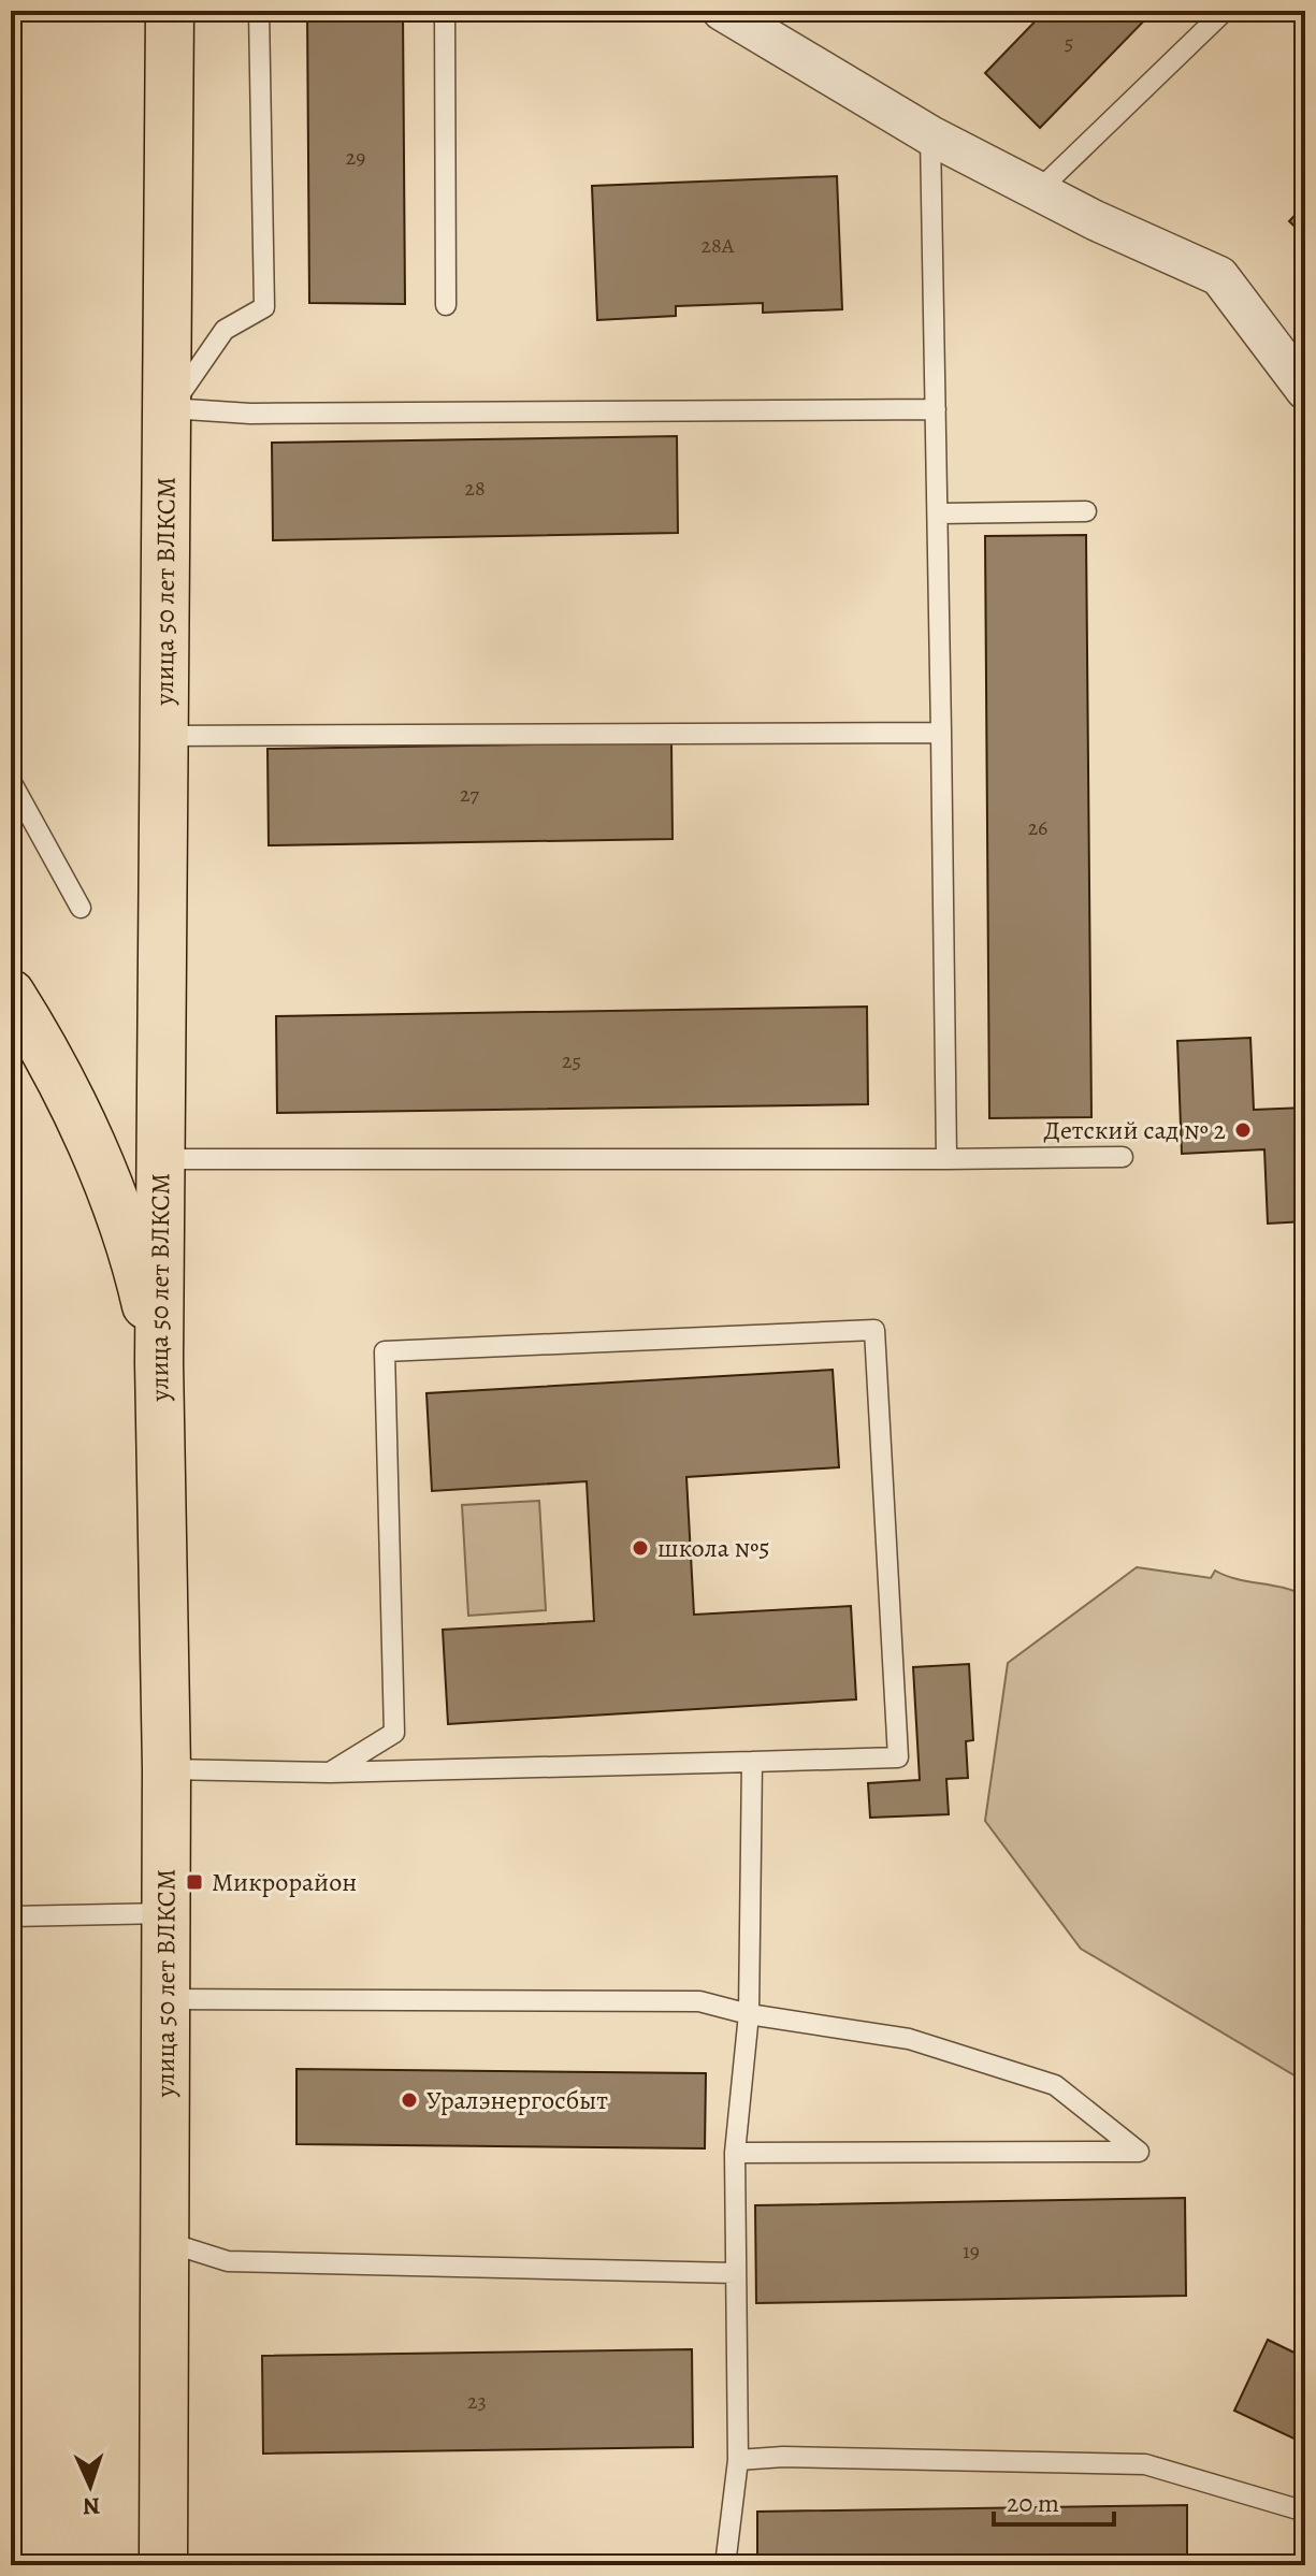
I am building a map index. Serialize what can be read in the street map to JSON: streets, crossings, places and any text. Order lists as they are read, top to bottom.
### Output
{
  "streets": {
    "main road": ["улица 50 лет ВЛКСМ"]
  },
  "places": {
    "other": ["Детский сад № 2", "школа №5", "Уралэнергосбыт"],
    "transit": ["Микрорайон"]
  },
  "house_numbers": [
    "5",
    "29",
    "28А",
    "28",
    "27",
    "26",
    "25",
    "19",
    "23"
  ],
  "scale_bar": "20 m",
  "north": "bottom"
}
